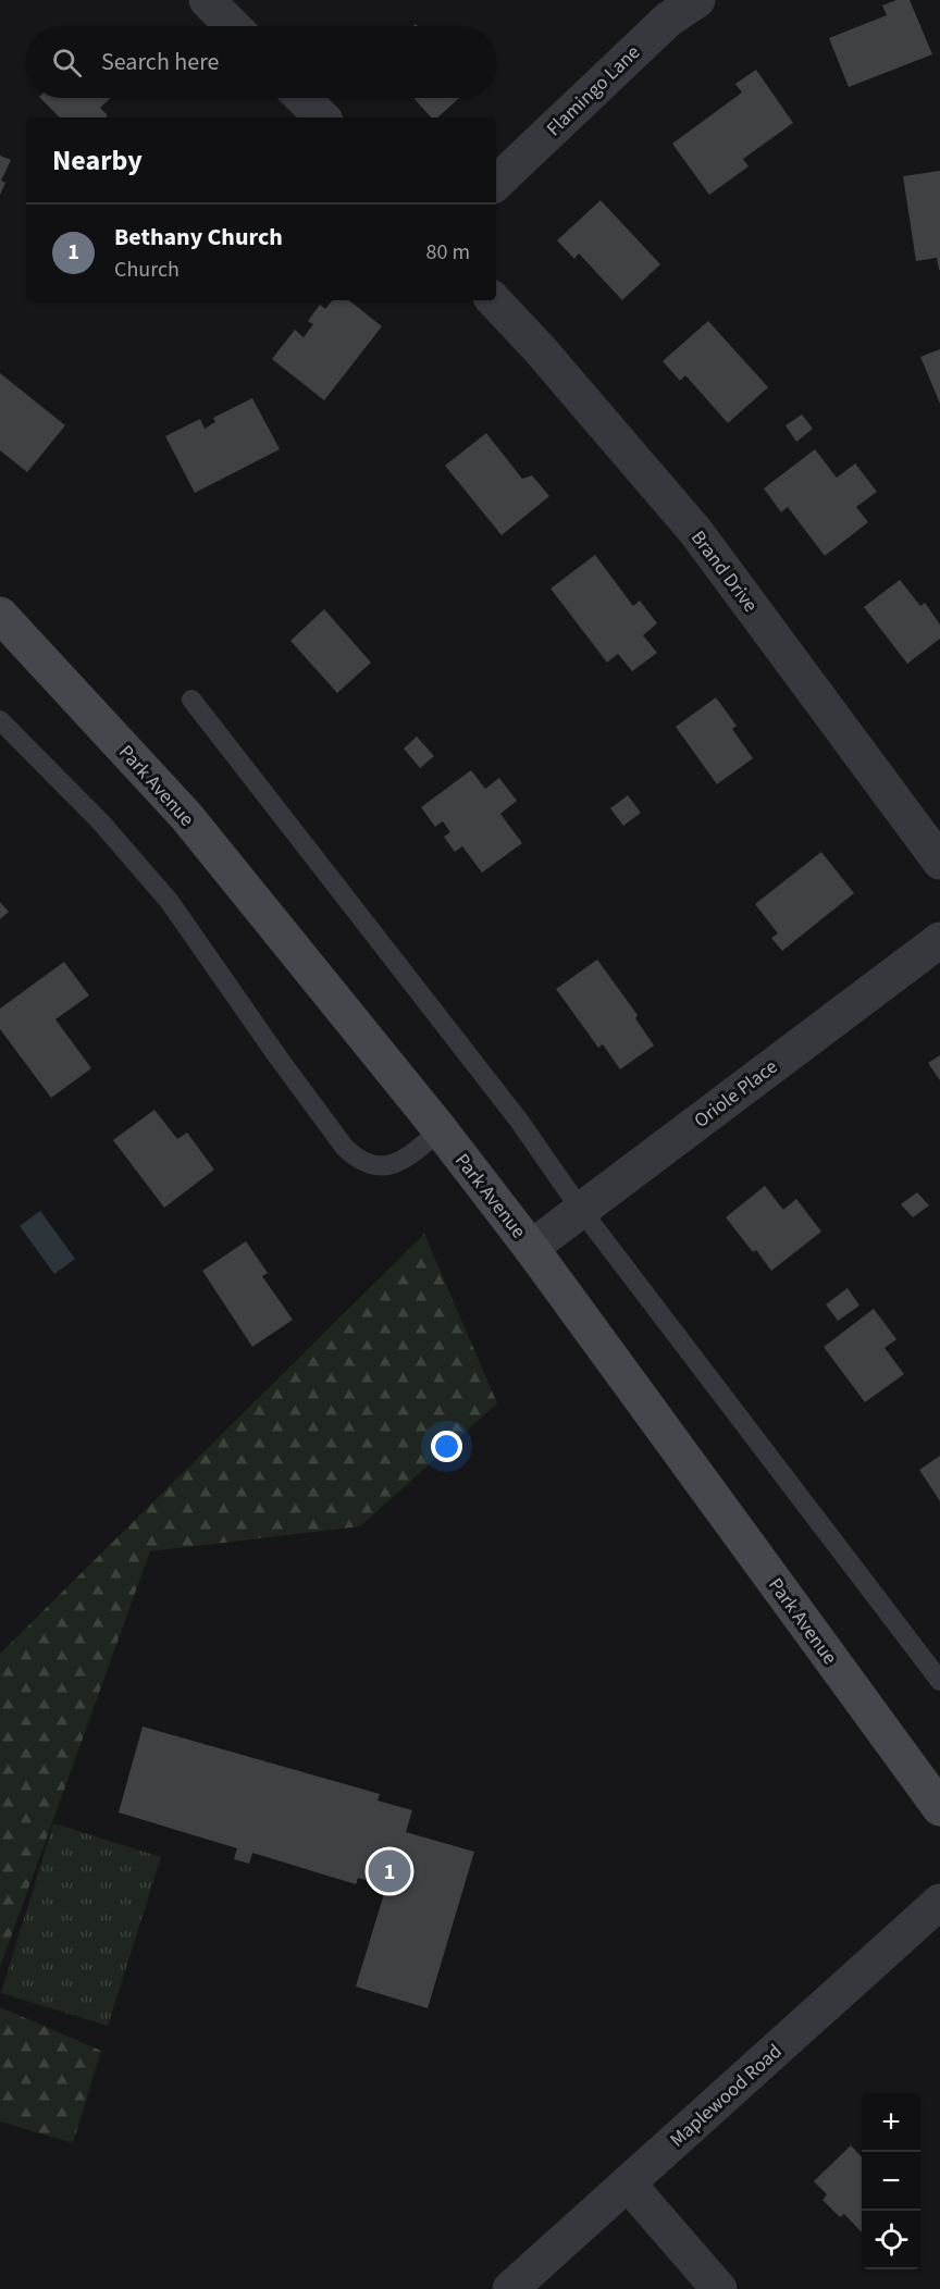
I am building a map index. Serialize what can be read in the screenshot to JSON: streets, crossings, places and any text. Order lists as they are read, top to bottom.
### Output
{
  "streets": {
    "main road": ["Park Avenue"],
    "street": [
      "Flamingo Lane",
      "Brand Drive",
      "Oriole Place",
      "Maplewood Road"
    ]
  },
  "crossings": [
    ["Park Avenue", "Oriole Place"]
  ],
  "page": {
    "search": "Search here",
    "heading": "Nearby",
    "list": [
      {
        "mark": "1",
        "name": "Bethany Church",
        "note": "Church",
        "value": "80 m"
      }
    ],
    "pins": "1",
    "map_buttons": ["+", "−"]
  }
}
